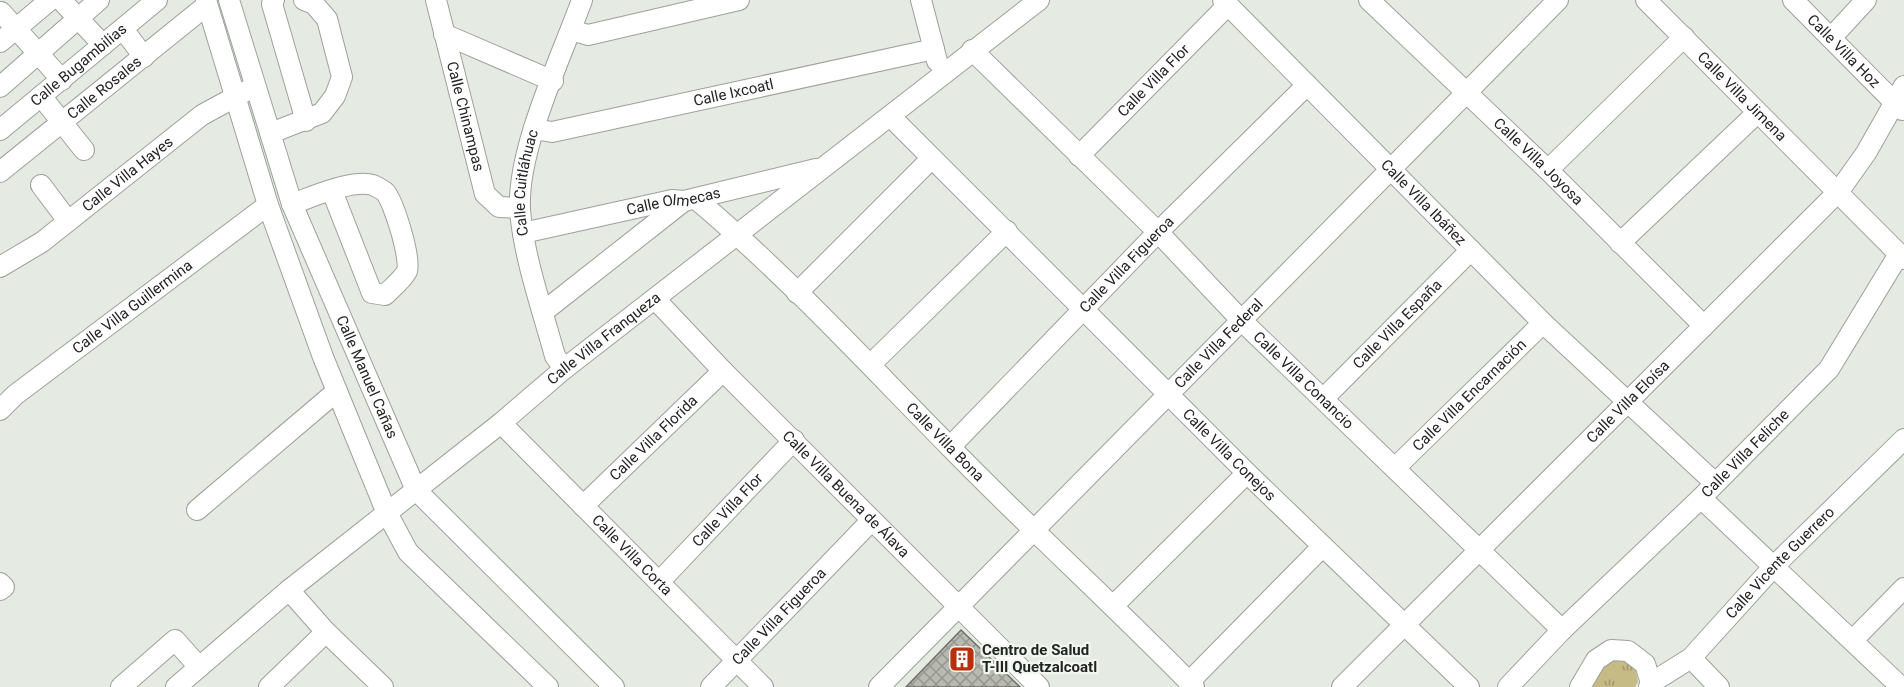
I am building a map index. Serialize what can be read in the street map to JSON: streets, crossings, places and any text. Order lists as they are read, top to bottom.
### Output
{
  "streets": {
    "street": [
      "Calle Villa Hoz",
      "Calle Bugambilias",
      "Calle Villa Flor",
      "Calle Rosales",
      "Calle Ixcoatl",
      "Calle Villa Jimena",
      "Calle Chinampas",
      "Calle Villa Joyosa",
      "Calle Villa Hayes",
      "Calle Cuitláhuac",
      "Calle Olmecas",
      "Calle Villa Ibáñez",
      "Calle Villa Figueroa",
      "Calle Villa Guillermina",
      "Calle Villa España",
      "Calle Villa Franqueza",
      "Calle Villa Federal",
      "Calle Manuel Cañas",
      "Calle Villa Conancio",
      "Calle Villa Encarnación",
      "Calle Villa Eloísa",
      "Calle Villa Florida",
      "Calle Villa Bona",
      "Calle Villa Feliche",
      "Calle Villa Conejos",
      "Calle Villa Buena de Álava",
      "Calle Villa Corta",
      "Calle Vicente Guerrero"
    ]
  },
  "crossings": [
    ["Calle Villa Hoz", "Calle Villa Eloísa"],
    ["Calle Villa Flor", "Calle Villa Ibáñez"],
    ["Calle Villa Flor", "Calle Villa Conancio"],
    ["Calle Villa Flor", "Calle Villa Buena de Álava"],
    ["Calle Villa Flor", "Calle Villa Corta"],
    ["Calle Rosales", "Calle Manuel Cañas"],
    ["Calle Ixcoatl", "Calle Cuitláhuac"],
    ["Calle Villa Jimena", "Calle Villa Eloísa"],
    ["Calle Villa Jimena", "Calle Villa Feliche"],
    ["Calle Chinampas", "Calle Cuitláhuac"],
    ["Calle Villa Joyosa", "Calle Villa Federal"],
    ["Calle Villa Joyosa", "Calle Villa Eloísa"],
    ["Calle Villa Hayes", "Calle Manuel Cañas"],
    ["Calle Cuitláhuac", "Calle Olmecas"],
    ["Calle Cuitláhuac", "Calle Villa Franqueza"],
    ["Calle Olmecas", "Calle Villa Franqueza"],
    ["Calle Olmecas", "Calle Villa Bona"],
    ["Calle Villa Ibáñez", "Calle Villa Figueroa"],
    ["Calle Villa Ibáñez", "Calle Villa España"],
    ["Calle Villa Ibáñez", "Calle Villa Federal"],
    ["Calle Villa Ibáñez", "Calle Villa Encarnación"],
    ["Calle Villa Ibáñez", "Calle Villa Eloísa"],
    ["Calle Villa Ibáñez", "Calle Villa Feliche"],
    ["Calle Villa Figueroa", "Calle Villa Conancio"],
    ["Calle Villa Figueroa", "Calle Villa Bona"],
    ["Calle Villa Figueroa", "Calle Villa Conejos"],
    ["Calle Villa Figueroa", "Calle Villa Buena de Álava"],
    ["Calle Villa Figueroa", "Calle Villa Corta"],
    ["Calle Villa Guillermina", "Calle Manuel Cañas"],
    ["Calle Villa España", "Calle Villa Conancio"],
    ["Calle Villa Franqueza", "Calle Manuel Cañas"],
    ["Calle Villa Franqueza", "Calle Villa Conancio"],
    ["Calle Villa Franqueza", "Calle Villa Bona"],
    ["Calle Villa Franqueza", "Calle Villa Conejos"],
    ["Calle Villa Franqueza", "Calle Villa Buena de Álava"],
    ["Calle Villa Franqueza", "Calle Villa Corta"],
    ["Calle Villa Federal", "Calle Villa Conancio"],
    ["Calle Villa Federal", "Calle Villa Bona"],
    ["Calle Villa Federal", "Calle Villa Conejos"],
    ["Calle Villa Federal", "Calle Villa Buena de Álava"],
    ["Calle Villa Conancio", "Calle Villa Encarnación"],
    ["Calle Villa Conancio", "Calle Villa Eloísa"],
    ["Calle Villa Conancio", "Calle Villa Feliche"],
    ["Calle Villa Eloísa", "Calle Villa Conejos"],
    ["Calle Villa Florida", "Calle Villa Buena de Álava"],
    ["Calle Villa Florida", "Calle Villa Corta"]
  ],
  "places": {
    "building": ["Centro de Salud T-III Quetzalcoatl"]
  }
}
